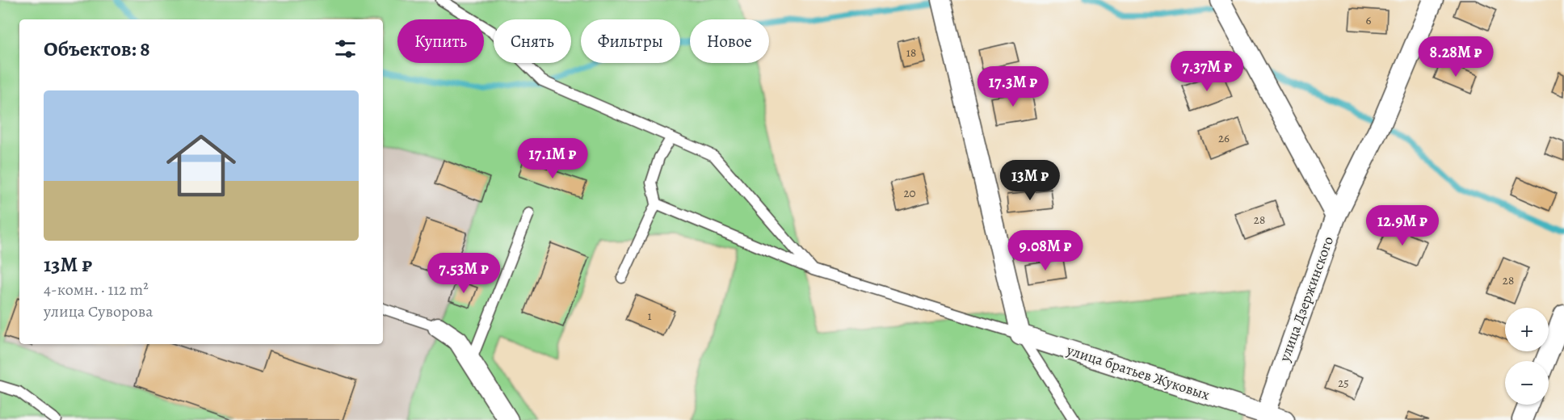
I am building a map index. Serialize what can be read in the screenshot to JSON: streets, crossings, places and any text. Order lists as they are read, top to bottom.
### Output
{
  "streets": {
    "street": ["улица Дзержинского", "улица братьев Жуковых"]
  },
  "crossings": [
    ["улица Дзержинского", "улица братьев Жуковых"]
  ],
  "house_numbers": [
    "6",
    "18",
    "26",
    "20",
    "28",
    "28",
    "1",
    "25"
  ],
  "page": {
    "chip": [
      "Купить",
      "Снять",
      "Фильтры",
      "Новое"
    ],
    "heading": "Объектов: 8",
    "price": [
      "8.28M ₽",
      "7.37M ₽",
      "17.3M ₽",
      "17.1M ₽",
      "13M ₽",
      "12.9M ₽",
      "9.08M ₽",
      "7.53M ₽"
    ],
    "list": [
      {
        "name": "13M ₽",
        "note": "4-комн. · 112 m² · улица Суворова"
      }
    ],
    "map_buttons": ["+", "−"]
  }
}
